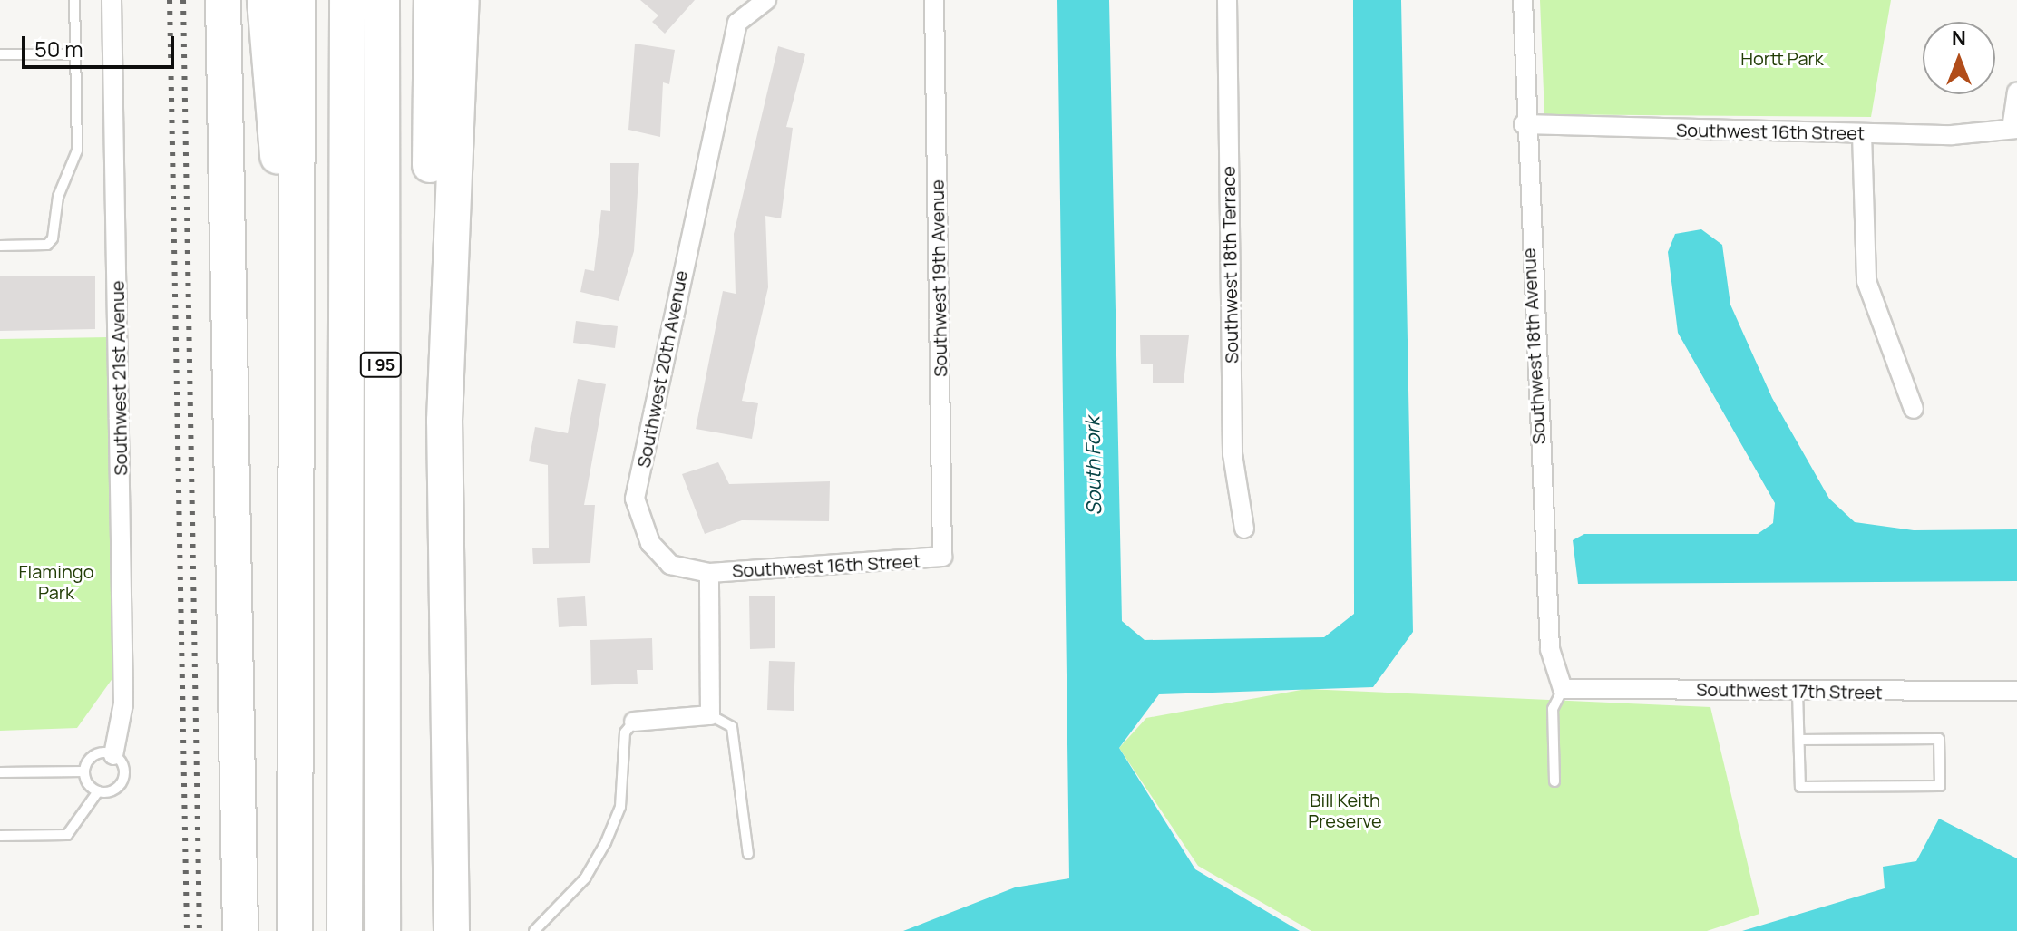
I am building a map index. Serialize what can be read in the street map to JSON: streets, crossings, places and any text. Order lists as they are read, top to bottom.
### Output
{
  "streets": {
    "highway": ["I 95"],
    "street": [
      "Southwest 16th Street",
      "Southwest 18th Terrace",
      "Southwest 19th Avenue",
      "Southwest 18th Avenue",
      "Southwest 20th Avenue",
      "Southwest 21st Avenue",
      "Southwest 17th Street"
    ]
  },
  "crossings": [
    ["Southwest 16th Street", "Southwest 19th Avenue"],
    ["Southwest 16th Street", "Southwest 18th Avenue"],
    ["Southwest 16th Street", "Southwest 20th Avenue"],
    ["Southwest 18th Avenue", "Southwest 17th Street"]
  ],
  "water": ["South Fork"],
  "parks": ["Hortt Park", "Flamingo Park", "Bill Keith Preserve"],
  "scale_bar": "50 m",
  "north": "top"
}
